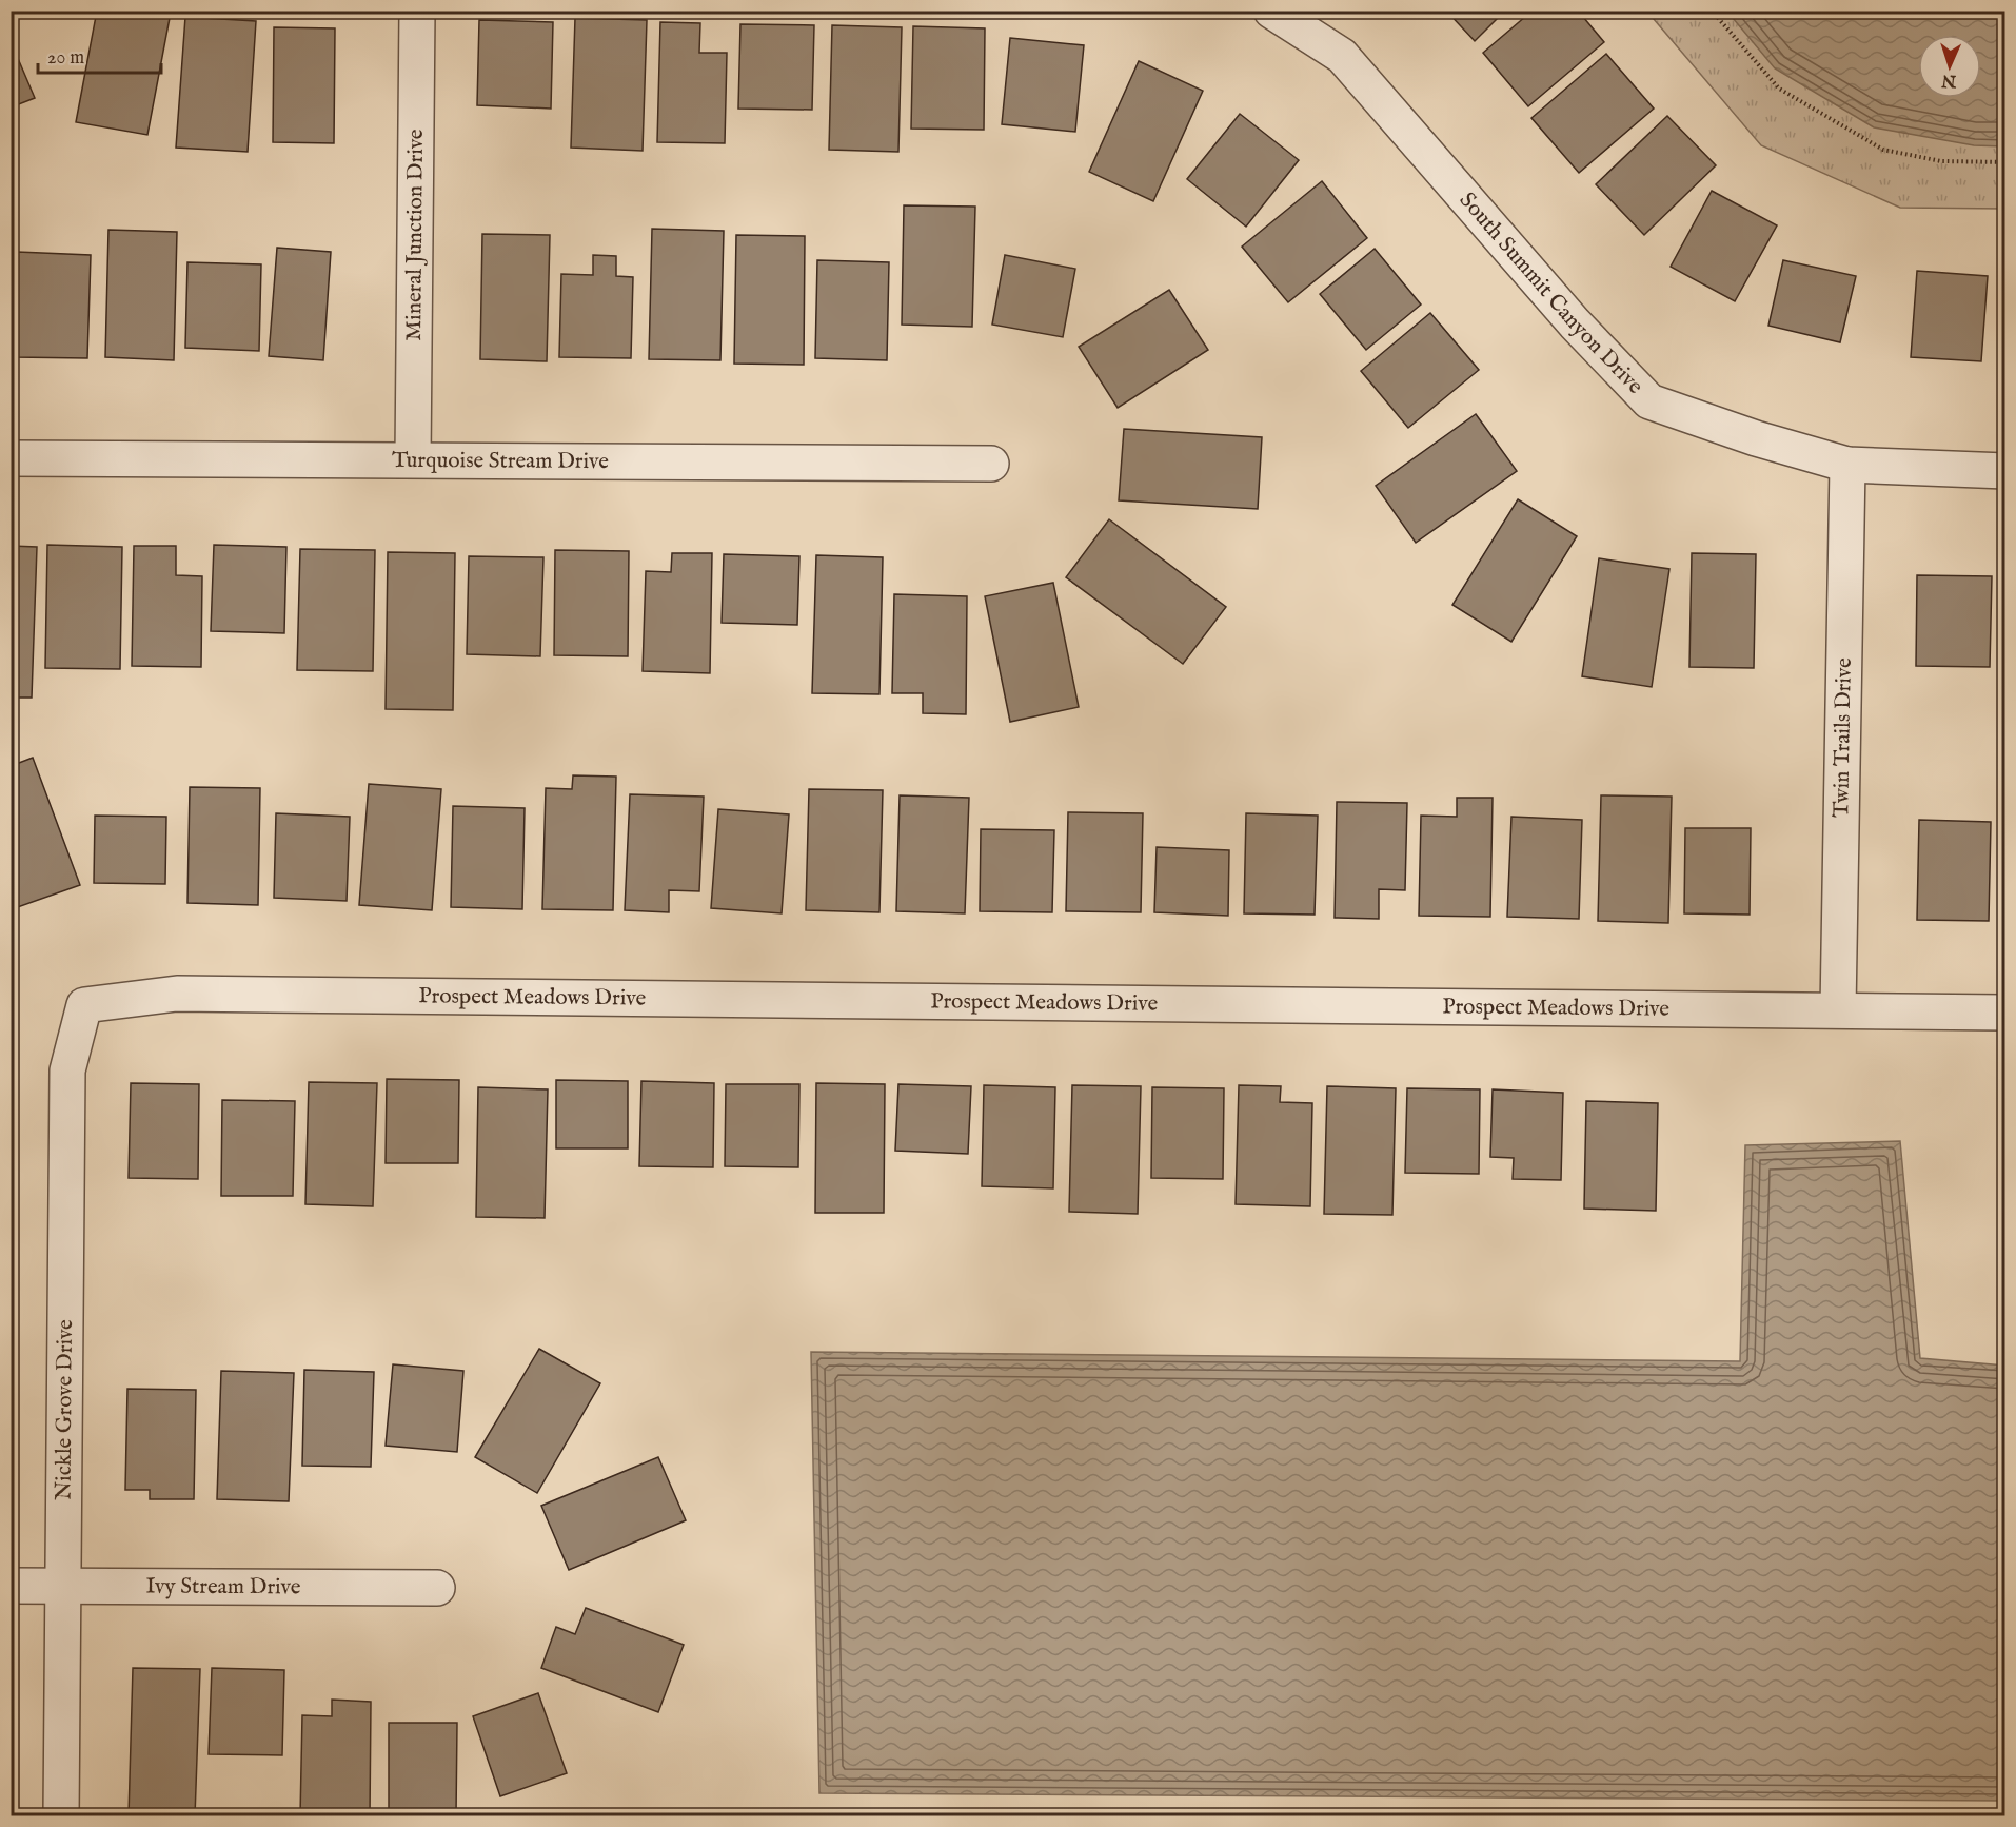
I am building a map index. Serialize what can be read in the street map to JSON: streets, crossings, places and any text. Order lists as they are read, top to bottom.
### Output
{
  "streets": {
    "street": [
      "Mineral Junction Drive",
      "South Summit Canyon Drive",
      "Turquoise Stream Drive",
      "Twin Trails Drive",
      "Prospect Meadows Drive",
      "Nickle Grove Drive",
      "Ivy Stream Drive"
    ]
  },
  "crossings": [
    ["Mineral Junction Drive", "Turquoise Stream Drive"],
    ["South Summit Canyon Drive", "Twin Trails Drive"],
    ["Twin Trails Drive", "Prospect Meadows Drive"],
    ["Prospect Meadows Drive", "Nickle Grove Drive"],
    ["Nickle Grove Drive", "Ivy Stream Drive"]
  ],
  "scale_bar": "20 m",
  "north": "bottom"
}
